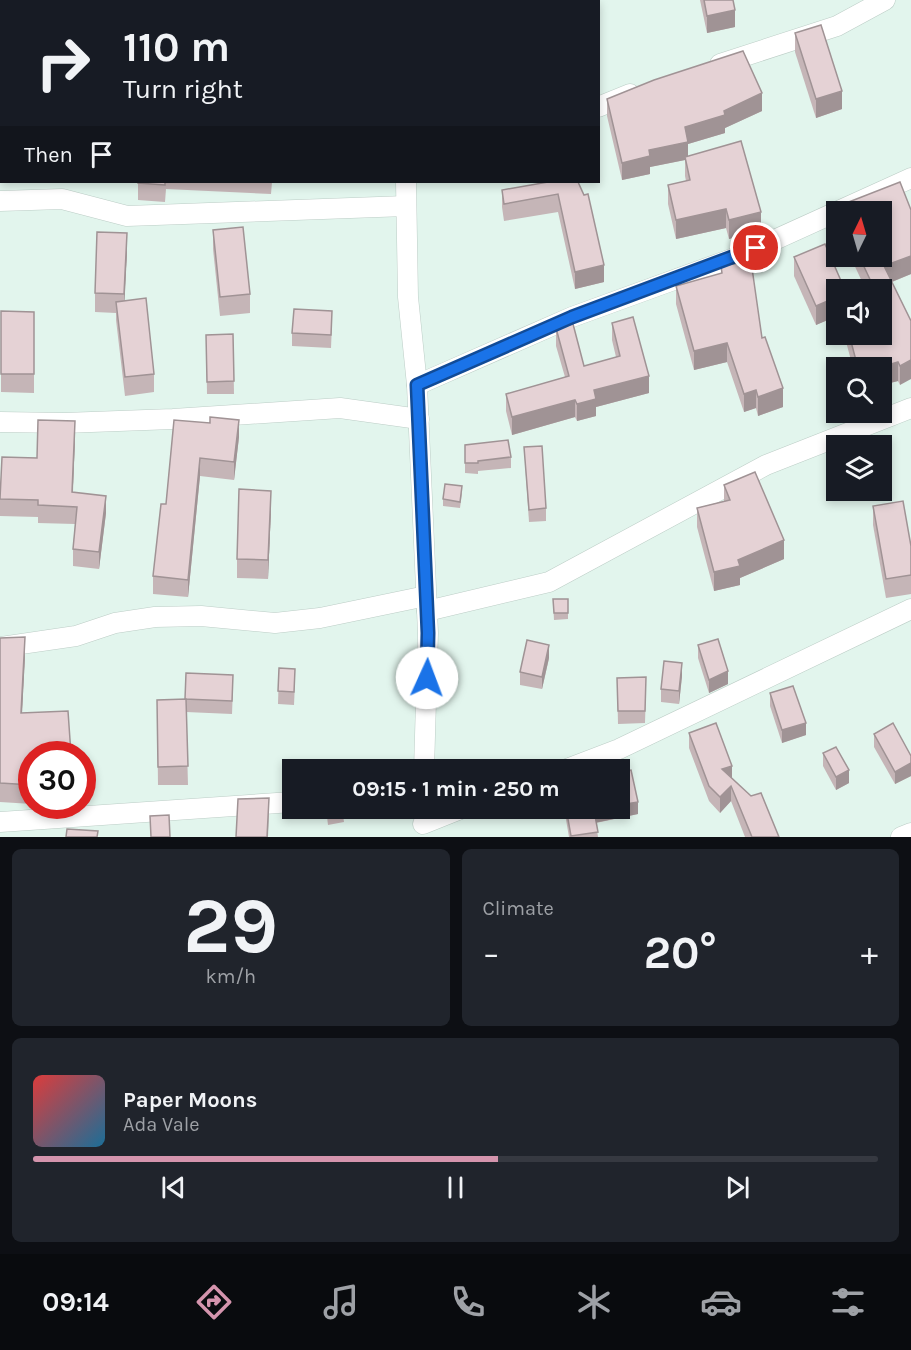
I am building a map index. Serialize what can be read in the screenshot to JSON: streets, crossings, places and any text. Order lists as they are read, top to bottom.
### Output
{
  "north": "top",
  "page": {
    "turn": ["110 m", "Turn right"],
    "then": "Then",
    "limit": "30",
    "trip": "09:15 · 1 min · 250 m",
    "tile": [
      ["29", "km/h"],
      "Climate"
    ],
    "heat": ["−", "20°", "+"],
    "song": ["Paper Moons", "Ada Vale"],
    "tabs": "09:14"
  }
}
